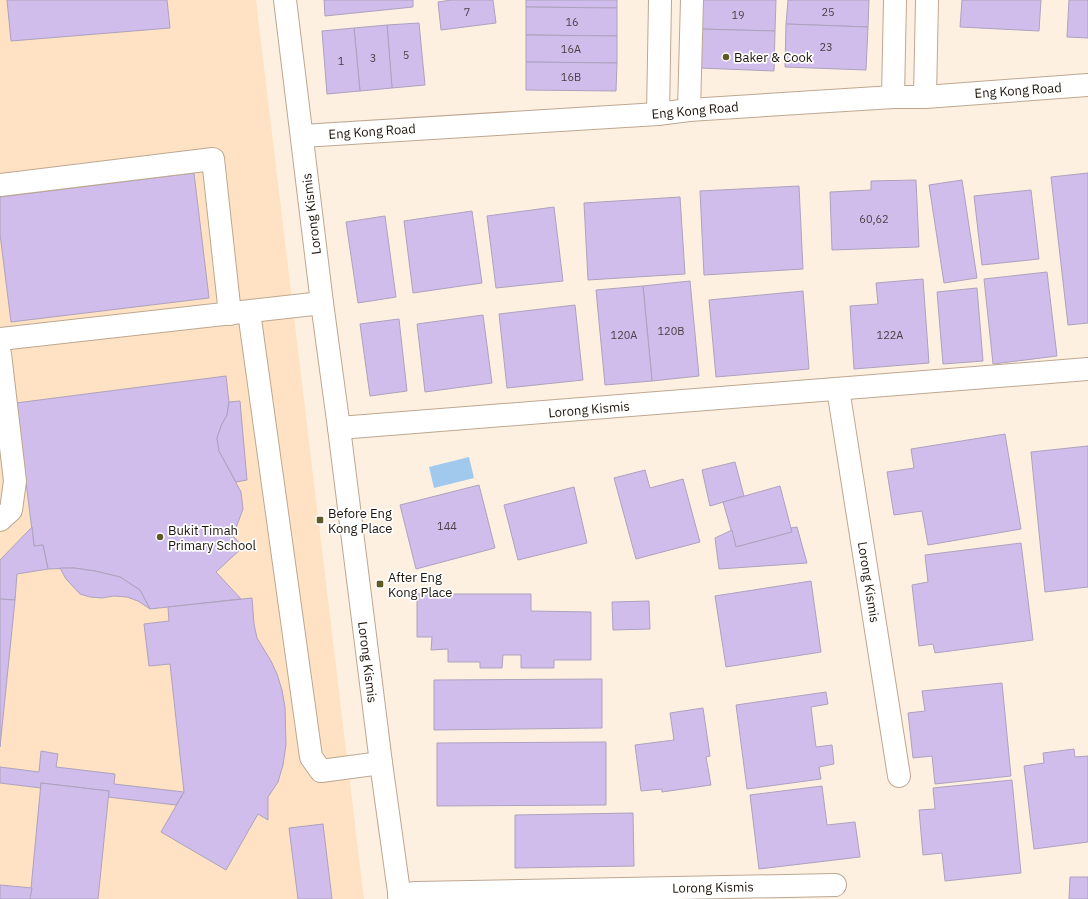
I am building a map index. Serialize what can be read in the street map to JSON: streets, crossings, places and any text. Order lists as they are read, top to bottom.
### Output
{
  "streets": {
    "street": ["Eng Kong Road", "Lorong Kismis"]
  },
  "crossings": [
    ["Eng Kong Road", "Lorong Kismis"]
  ],
  "places": {
    "other": ["Baker & Cook", "Bukit Timah Primary School"],
    "transit": ["Before Eng Kong Place", "After Eng Kong Place"]
  },
  "house_numbers": [
    "7",
    "25",
    "19",
    "16",
    "23",
    "16A",
    "5",
    "3",
    "1",
    "16B",
    "60,62",
    "120B",
    "120A",
    "122A",
    "144"
  ]
}
